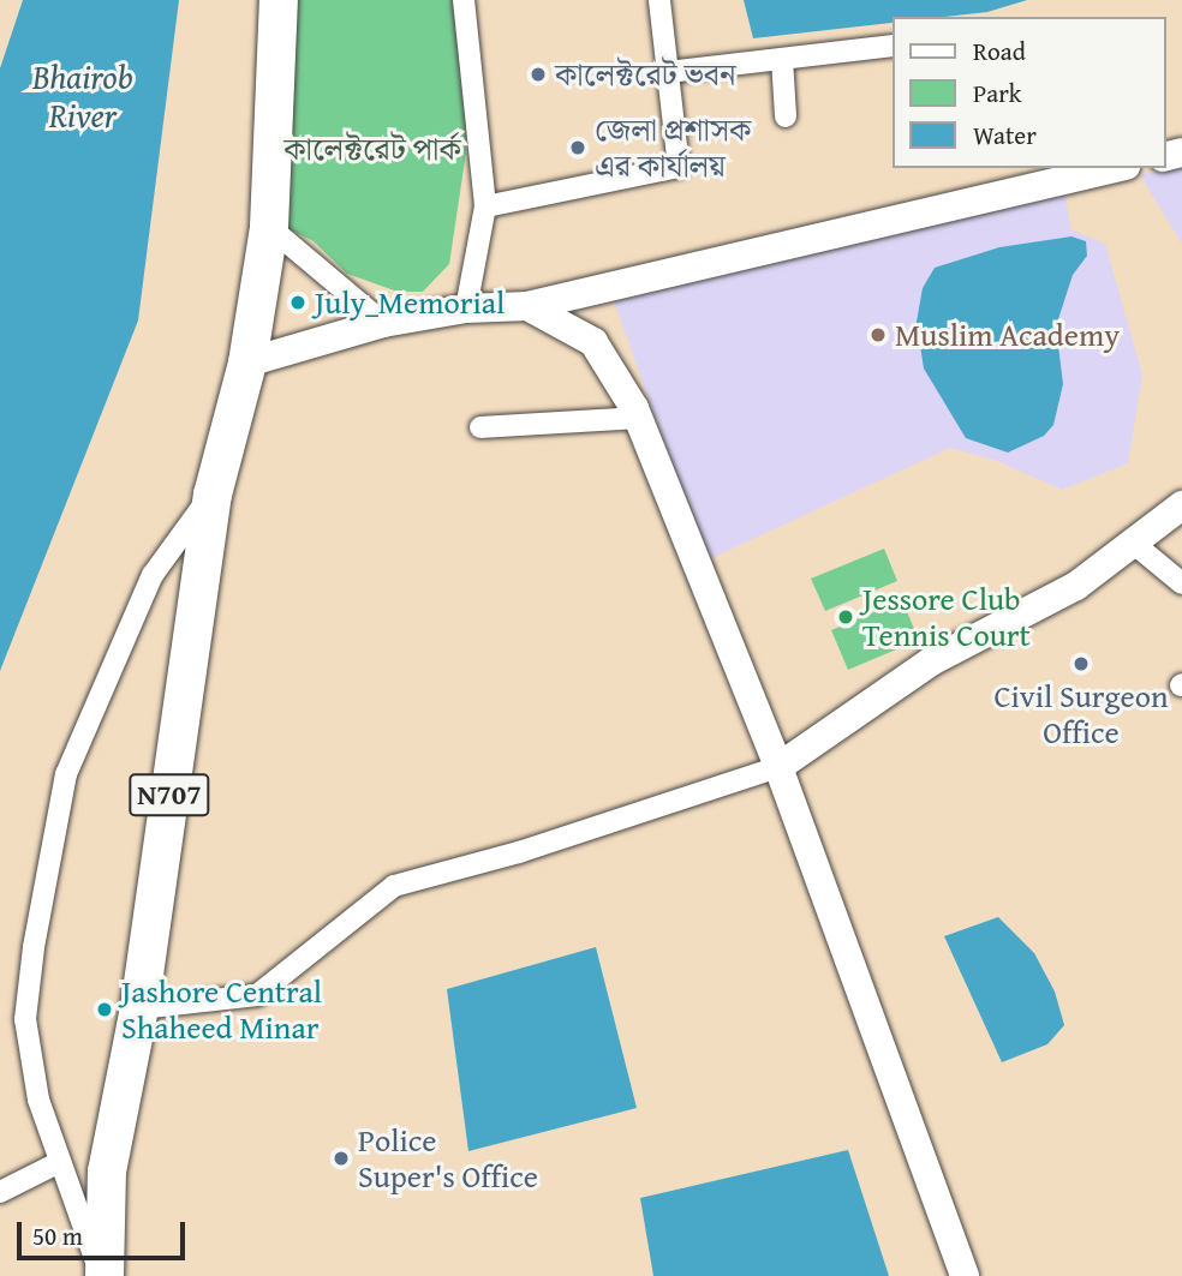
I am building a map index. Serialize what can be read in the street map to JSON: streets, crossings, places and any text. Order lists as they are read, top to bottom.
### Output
{
  "streets": {
    "highway": ["N707"]
  },
  "water": ["Bhairob River"],
  "parks": ["কালেক্টরেট পার্ক"],
  "places": [
    "কালেক্টরেট ভবন",
    "জেলা প্রশাসক এর কার্যালয়",
    "July_Memorial",
    "Muslim Academy",
    "Jessore Club Tennis Court",
    "Civil Surgeon Office",
    "Jashore Central Shaheed Minar",
    "Police Super's Office"
  ],
  "legend": ["Road", "Park", "Water"],
  "scale_bar": "50 m"
}
